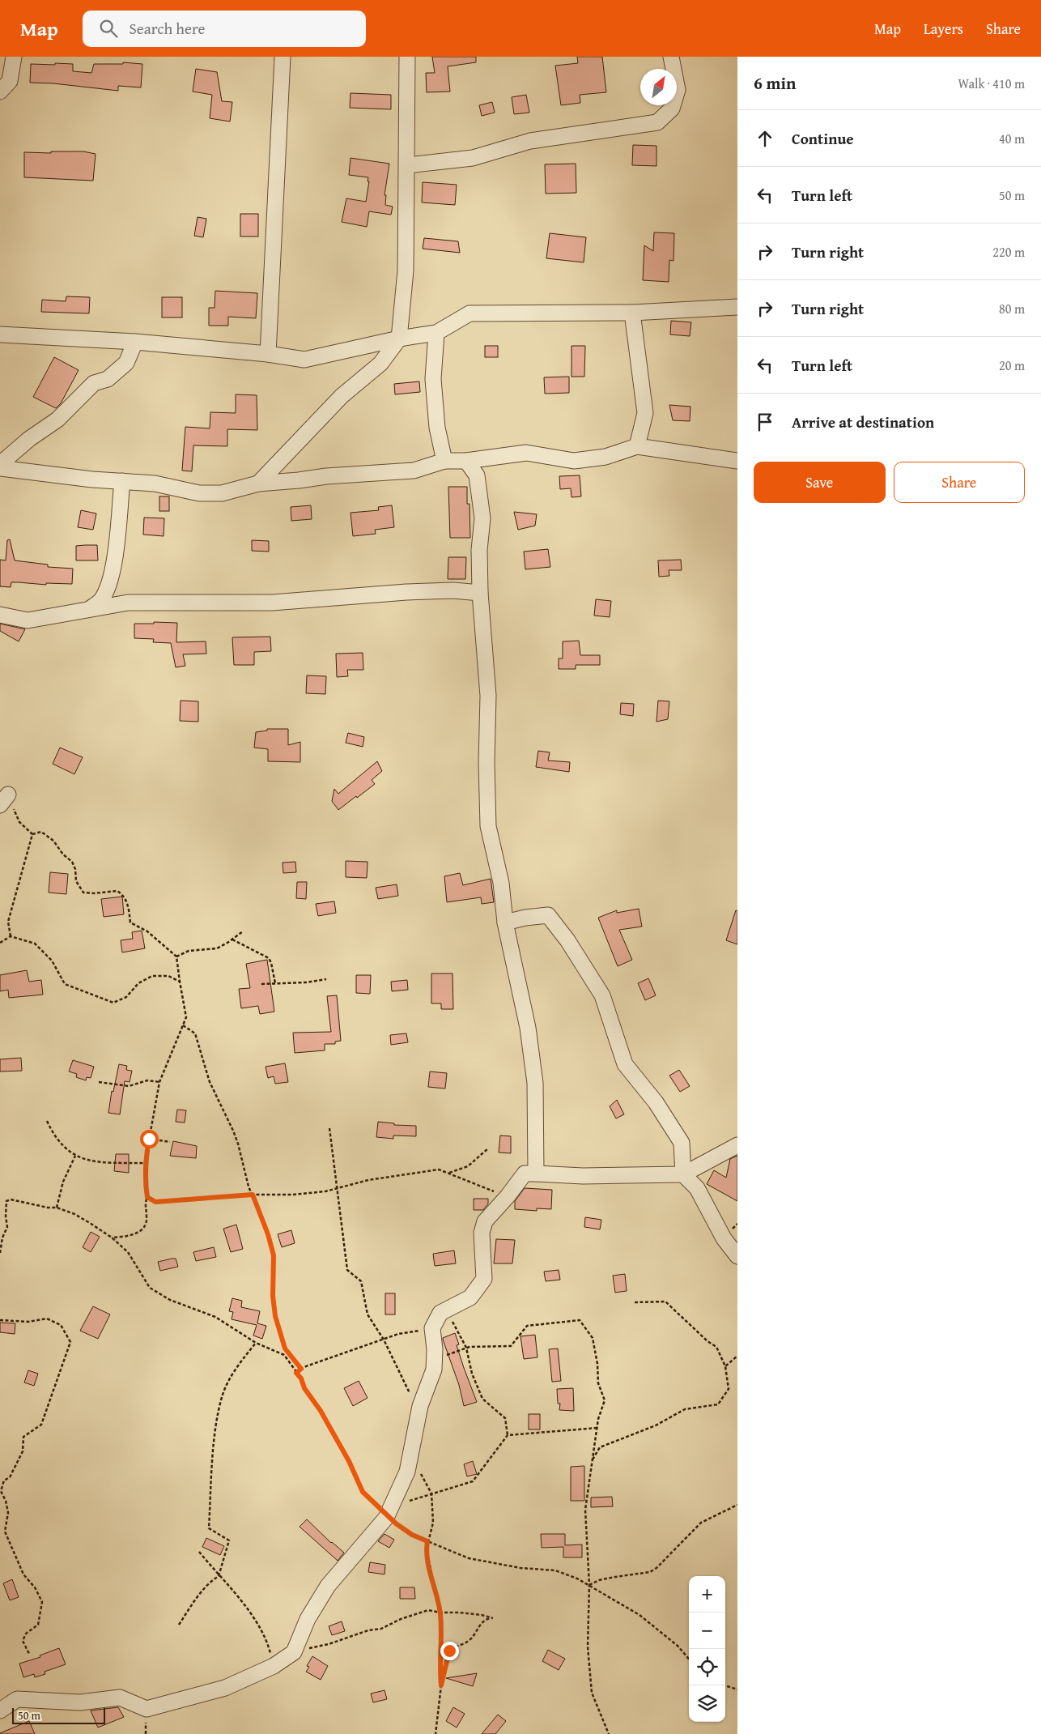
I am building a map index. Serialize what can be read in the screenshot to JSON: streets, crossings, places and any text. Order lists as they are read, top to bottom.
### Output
{
  "scale_bar": "50 m",
  "north": "top right",
  "page": {
    "header": "Map",
    "search": "Search here",
    "nav": ["Map", "Layers", "Share"],
    "heading": ["6 min", "Walk · 410 m"],
    "list": [
      ["Continue", "40 m"],
      ["Turn left", "50 m"],
      ["Turn right", "220 m"],
      ["Turn right", "80 m"],
      ["Turn left", "20 m"],
      "Arrive at destination"
    ],
    "buttons": ["Save", "Share"],
    "map_buttons": ["+", "−"],
    "scale": "50 m"
  }
}
